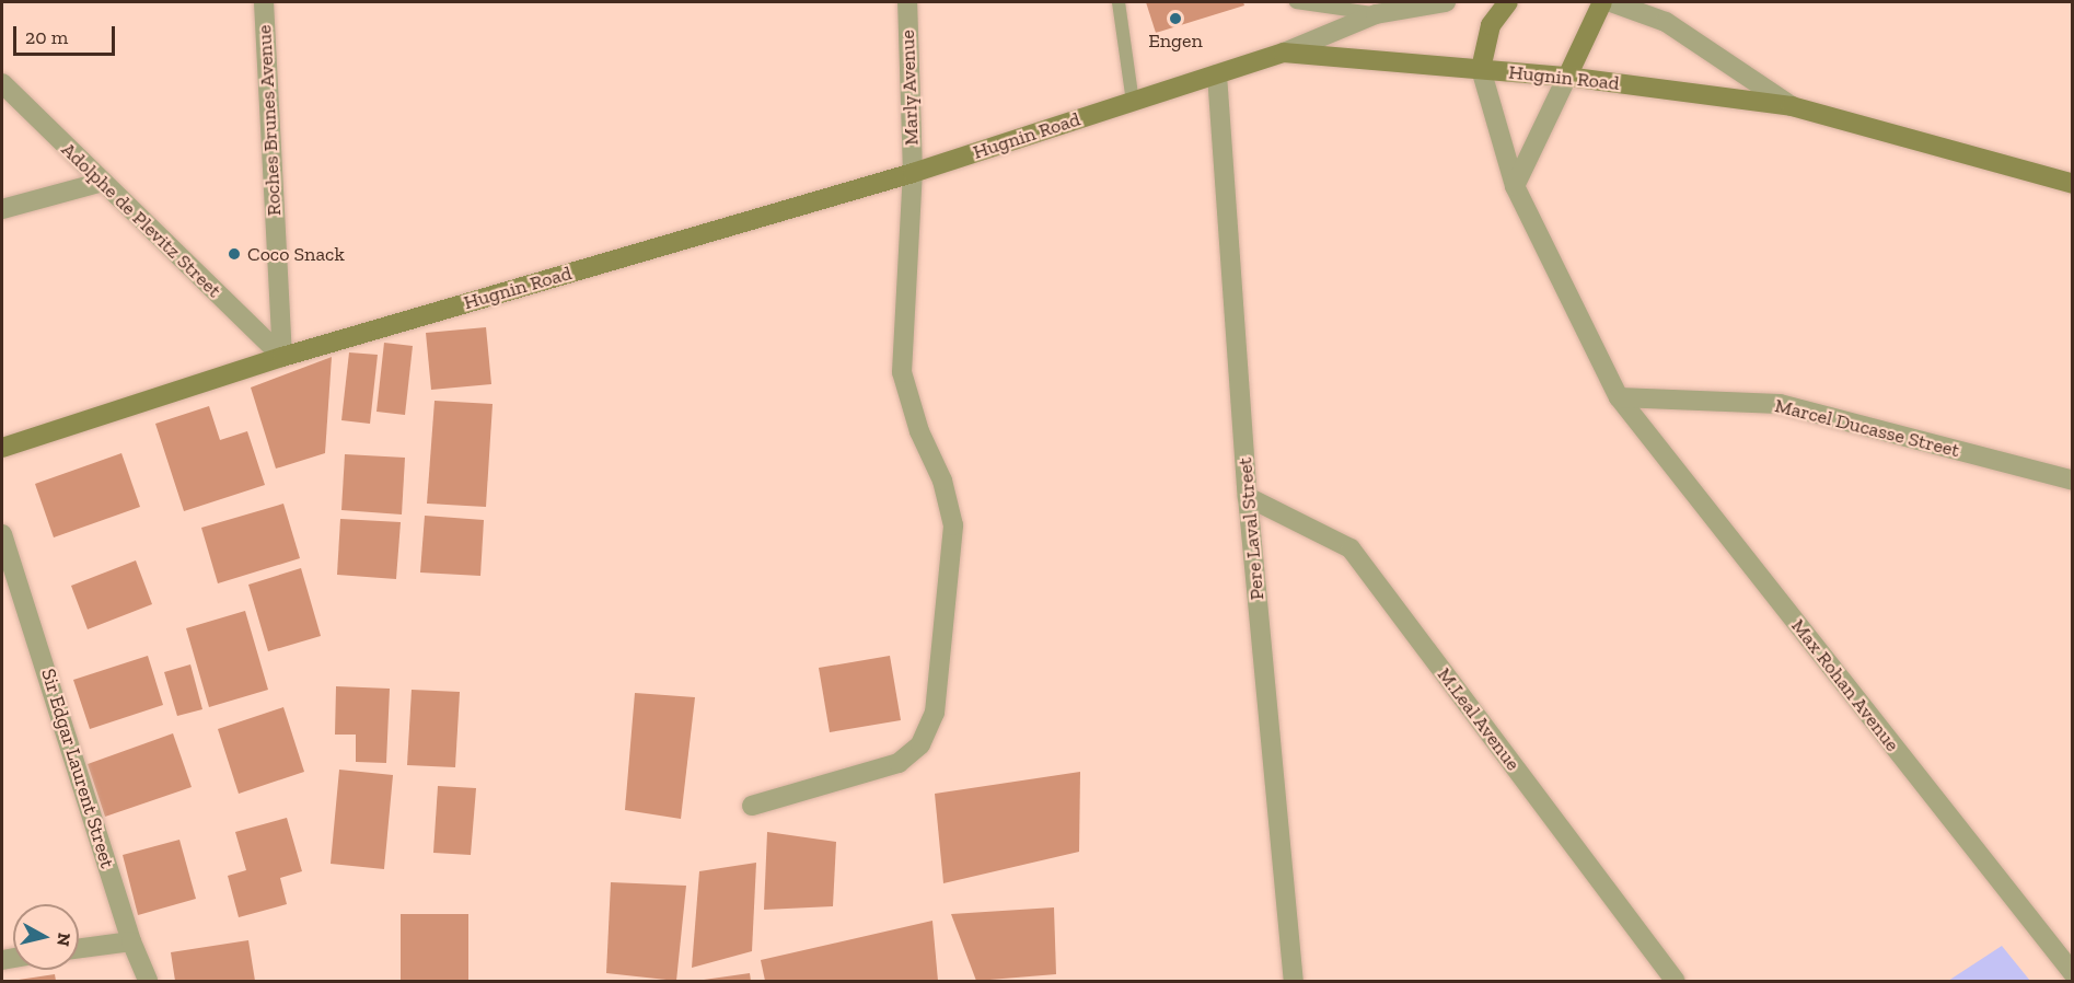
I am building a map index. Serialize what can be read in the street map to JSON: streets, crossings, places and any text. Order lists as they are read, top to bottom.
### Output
{
  "streets": {
    "main road": ["Hugnin Road"],
    "street": [
      "Marly Avenue",
      "Roches Brunes Avenue",
      "Adolphe de Plevitz Street",
      "Marcel Ducasse Street",
      "Pere Laval Street",
      "Max Rohan Avenue",
      "M.Leal Avenue",
      "Sir Edgar Laurent Street"
    ]
  },
  "crossings": [
    ["Hugnin Road", "Marly Avenue"],
    ["Hugnin Road", "Roches Brunes Avenue"],
    ["Hugnin Road", "Adolphe de Plevitz Street"],
    ["Hugnin Road", "Pere Laval Street"],
    ["Hugnin Road", "Max Rohan Avenue"],
    ["Roches Brunes Avenue", "Adolphe de Plevitz Street"],
    ["Marcel Ducasse Street", "Max Rohan Avenue"],
    ["Pere Laval Street", "M.Leal Avenue"]
  ],
  "places": ["Engen", "Coco Snack"],
  "scale_bar": "20 m",
  "north": "right"
}
